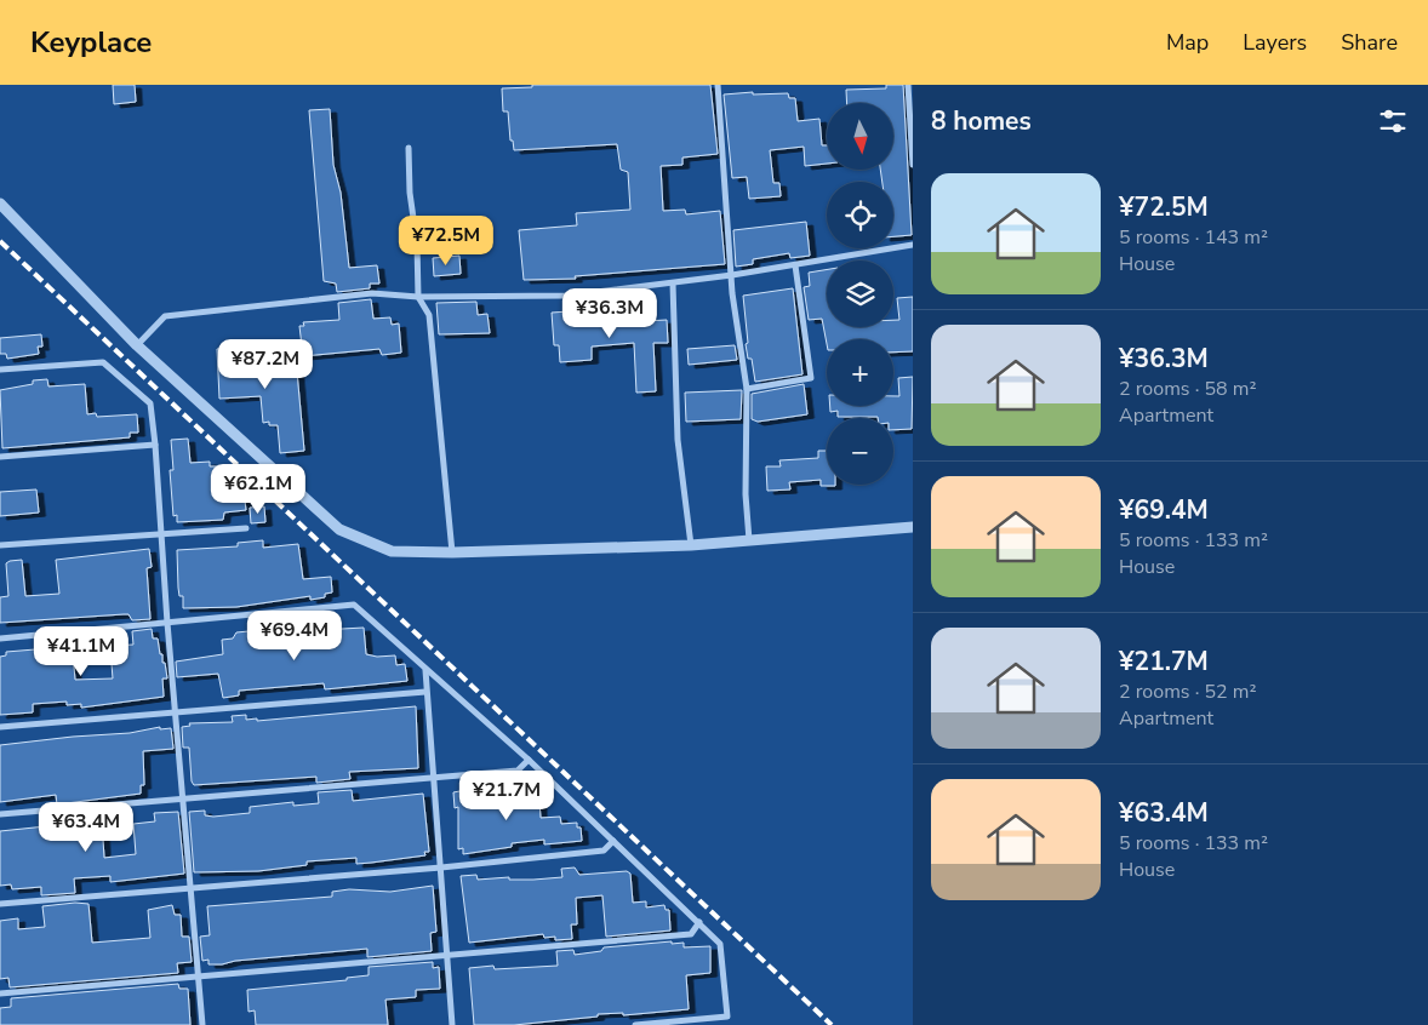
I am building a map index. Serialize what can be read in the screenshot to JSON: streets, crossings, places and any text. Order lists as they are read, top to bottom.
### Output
{
  "north": "bottom",
  "page": {
    "header": "Keyplace",
    "nav": ["Map", "Layers", "Share"],
    "heading": "8 homes",
    "map_buttons": ["+", "−"],
    "list": [
      {
        "name": "¥72.5M",
        "note": "5 rooms · 143 m² · House"
      },
      {
        "name": "¥36.3M",
        "note": "2 rooms · 58 m² · Apartment"
      },
      {
        "name": "¥69.4M",
        "note": "5 rooms · 133 m² · House"
      },
      {
        "name": "¥21.7M",
        "note": "2 rooms · 52 m² · Apartment"
      },
      {
        "name": "¥63.4M",
        "note": "5 rooms · 133 m² · House"
      }
    ],
    "price": [
      "¥72.5M",
      "¥36.3M",
      "¥87.2M",
      "¥62.1M",
      "¥69.4M",
      "¥41.1M",
      "¥21.7M",
      "¥63.4M"
    ]
  }
}
